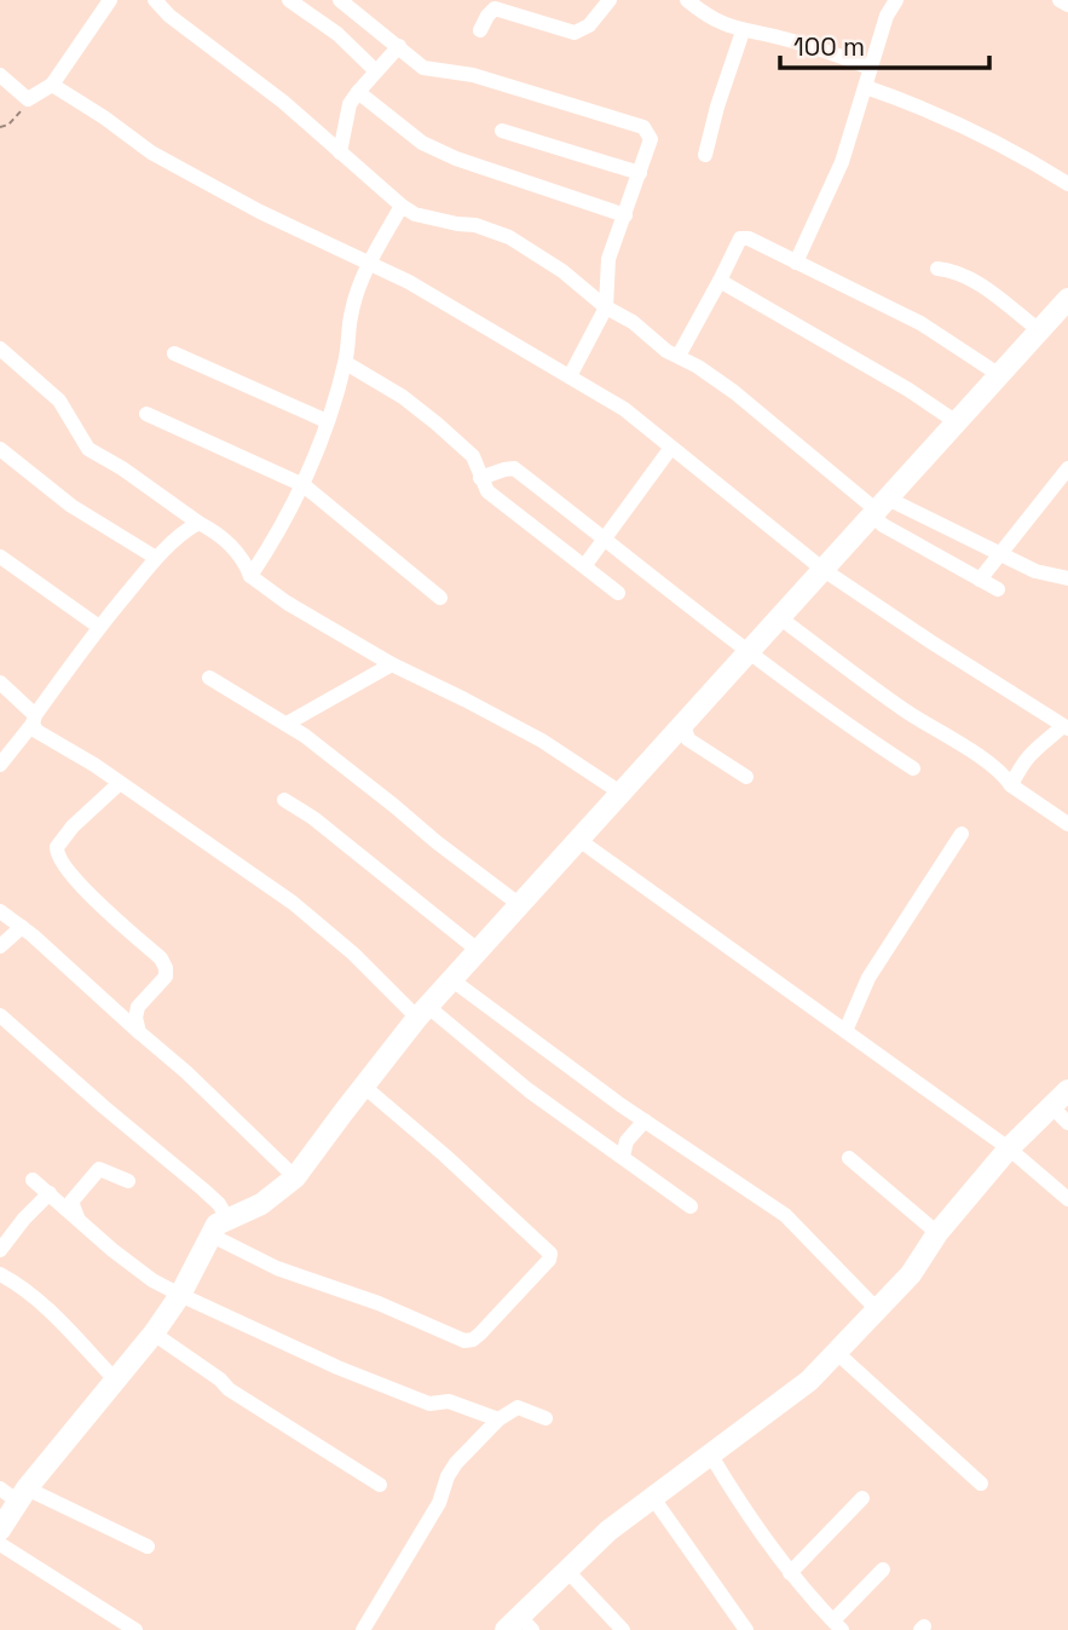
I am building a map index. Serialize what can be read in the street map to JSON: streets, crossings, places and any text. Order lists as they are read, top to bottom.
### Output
{
  "scale_bar": "100 m"
}
